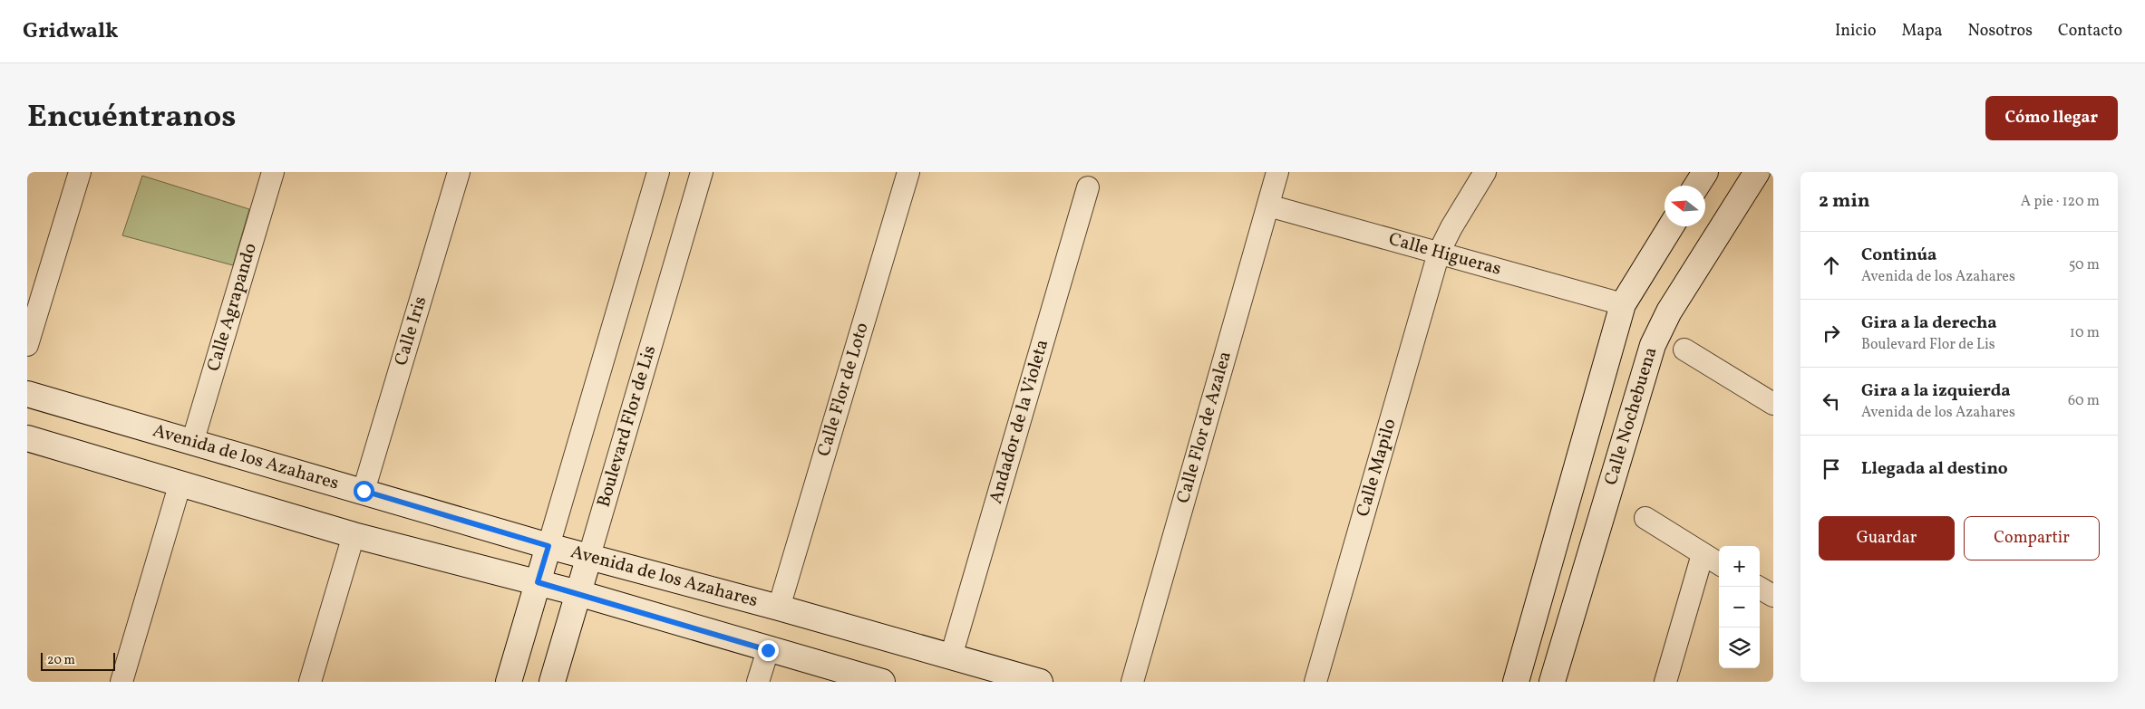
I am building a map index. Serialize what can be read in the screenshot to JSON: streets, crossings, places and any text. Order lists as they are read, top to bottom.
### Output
{
  "streets": {
    "street": [
      "Calle Higueras",
      "Calle Agrapando",
      "Calle Iris",
      "Calle Flor de Loto",
      "Calle Nochebuena",
      "Andador de la Violeta",
      "Boulevard Flor de Lis",
      "Calle Flor de Azalea",
      "Avenida de los Azahares",
      "Calle Mapilo"
    ]
  },
  "crossings": [
    ["Calle Higueras", "Calle Flor de Azalea"],
    ["Calle Higueras", "Calle Mapilo"],
    ["Calle Agrapando", "Avenida de los Azahares"],
    ["Calle Iris", "Avenida de los Azahares"],
    ["Calle Flor de Loto", "Avenida de los Azahares"],
    ["Andador de la Violeta", "Avenida de los Azahares"],
    ["Boulevard Flor de Lis", "Avenida de los Azahares"]
  ],
  "scale_bar": "20 m",
  "north": "left",
  "page": {
    "header": "Gridwalk",
    "nav": [
      "Inicio",
      "Mapa",
      "Nosotros",
      "Contacto"
    ],
    "title": "Encuéntranos",
    "buttons": [
      "Cómo llegar",
      ["Guardar", "Compartir"]
    ],
    "heading": ["2 min", "A pie · 120 m"],
    "list": [
      ["Continúa", "Avenida de los Azahares", "50 m"],
      ["Gira a la derecha", "Boulevard Flor de Lis", "10 m"],
      ["Gira a la izquierda", "Avenida de los Azahares", "60 m"],
      "Llegada al destino"
    ],
    "map_buttons": ["+", "−"],
    "scale": "20 m"
  }
}
